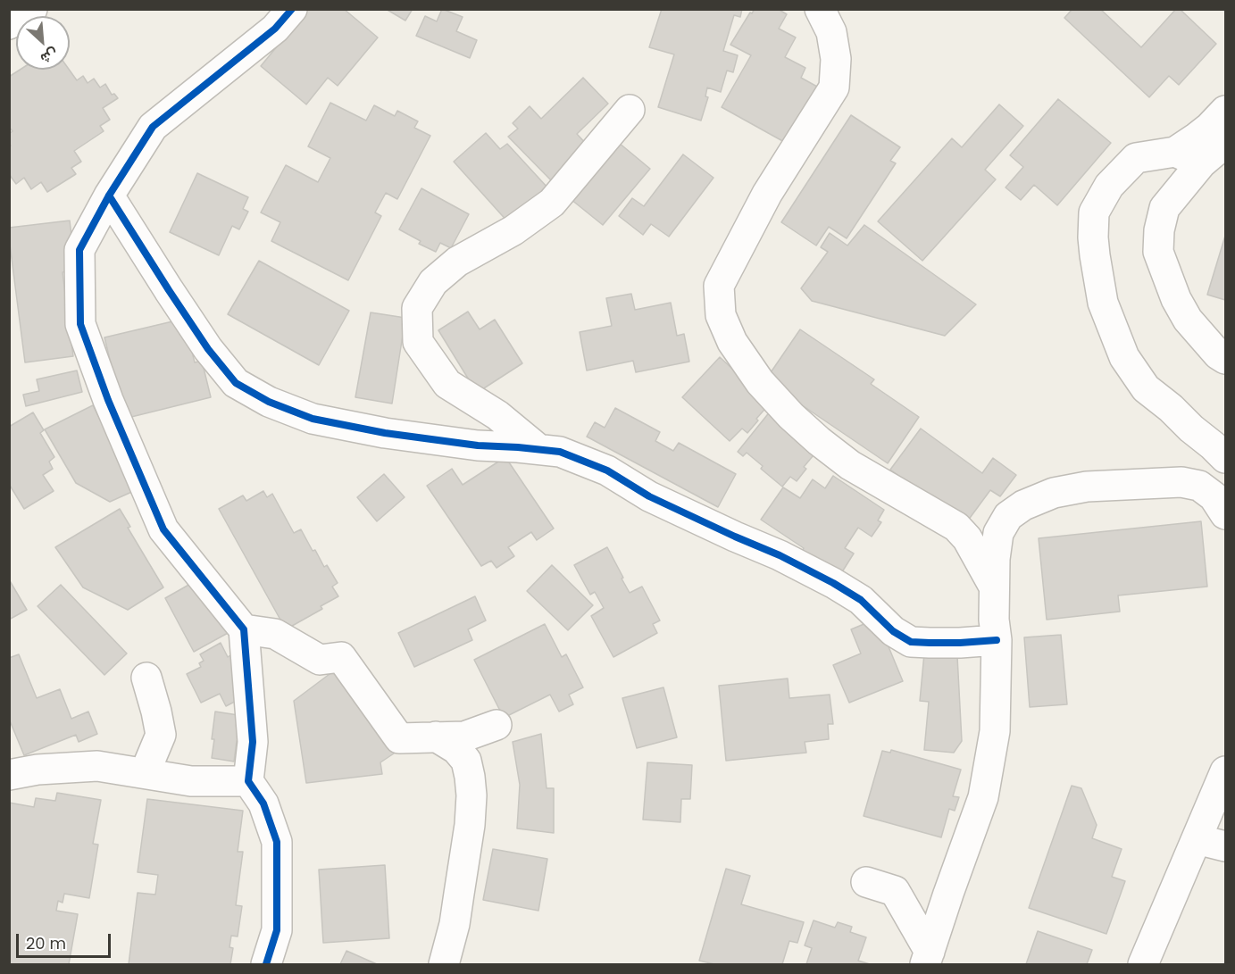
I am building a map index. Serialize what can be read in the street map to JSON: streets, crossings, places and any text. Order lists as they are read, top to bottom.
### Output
{
  "scale_bar": "20 m",
  "north": "bottom right"
}
